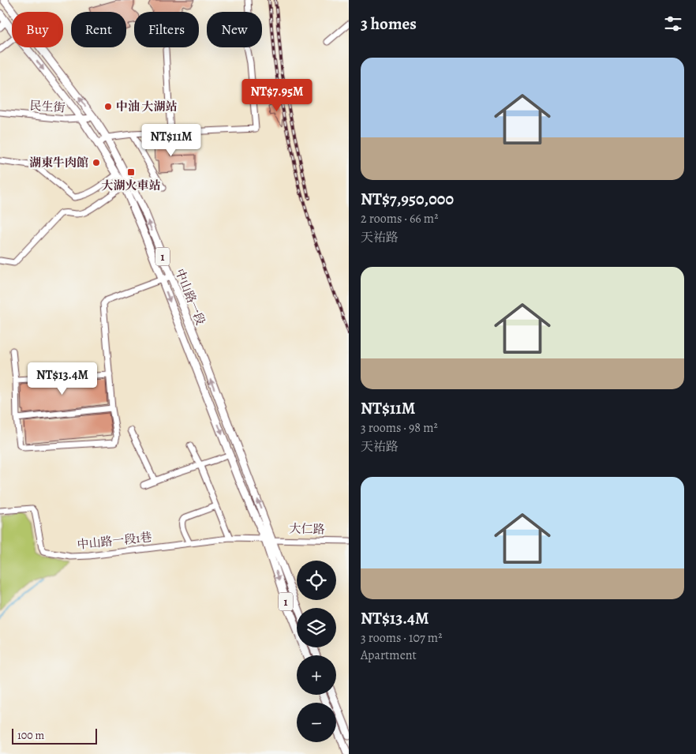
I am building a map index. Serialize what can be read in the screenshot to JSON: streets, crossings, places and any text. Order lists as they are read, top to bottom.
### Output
{
  "streets": {
    "main road": ["1", "中山路一段"],
    "street": ["民生街", "大仁路", "中山路一段1巷"]
  },
  "crossings": [
    ["民生街", "中山路一段"],
    ["1", "中山路一段"],
    ["1", "大仁路"],
    ["1", "中山路一段1巷"],
    ["中山路一段", "大仁路"],
    ["中山路一段", "中山路一段1巷"],
    ["大仁路", "中山路一段1巷"]
  ],
  "places": {
    "other": ["中油 大湖站", "湖東牛肉館"],
    "transit": ["大湖火車站"]
  },
  "scale_bar": "100 m",
  "page": {
    "heading": "3 homes",
    "chip": [
      "Buy",
      "Rent",
      "Filters",
      "New"
    ],
    "list": [
      {
        "name": "NT$7,950,000",
        "note": "2 rooms · 66 m² · 天祐路"
      },
      {
        "name": "NT$11M",
        "note": "3 rooms · 98 m² · 天祐路"
      },
      {
        "name": "NT$13.4M",
        "note": "3 rooms · 107 m² · Apartment"
      }
    ],
    "price": ["NT$7.95M", "NT$11M", "NT$13.4M"],
    "map_buttons": ["+", "−"],
    "scale": "100 m"
  }
}
